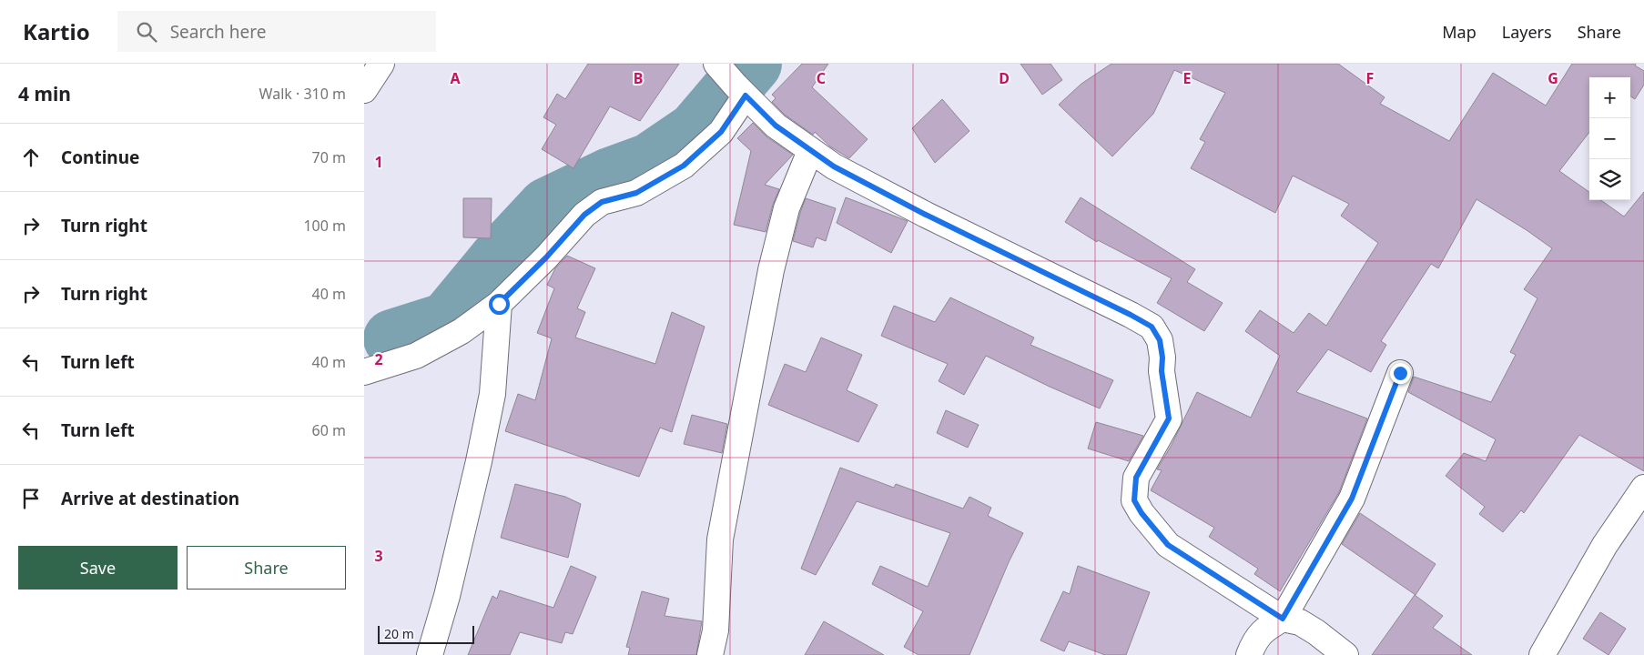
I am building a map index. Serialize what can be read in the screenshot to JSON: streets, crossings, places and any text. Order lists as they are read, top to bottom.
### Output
{
  "scale_bar": "20 m",
  "page": {
    "header": "Kartio",
    "search": "Search here",
    "nav": ["Map", "Layers", "Share"],
    "heading": ["4 min", "Walk · 310 m"],
    "map_buttons": ["+", "−"],
    "list": [
      ["Continue", "70 m"],
      ["Turn right", "100 m"],
      ["Turn right", "40 m"],
      ["Turn left", "40 m"],
      ["Turn left", "60 m"],
      "Arrive at destination"
    ],
    "buttons": ["Save", "Share"],
    "scale": "20 m"
  },
  "grid": {
    "columns": [
      "A",
      "B",
      "C",
      "D",
      "E",
      "F",
      "G"
    ],
    "rows": ["1", "2", "3"]
  }
}
